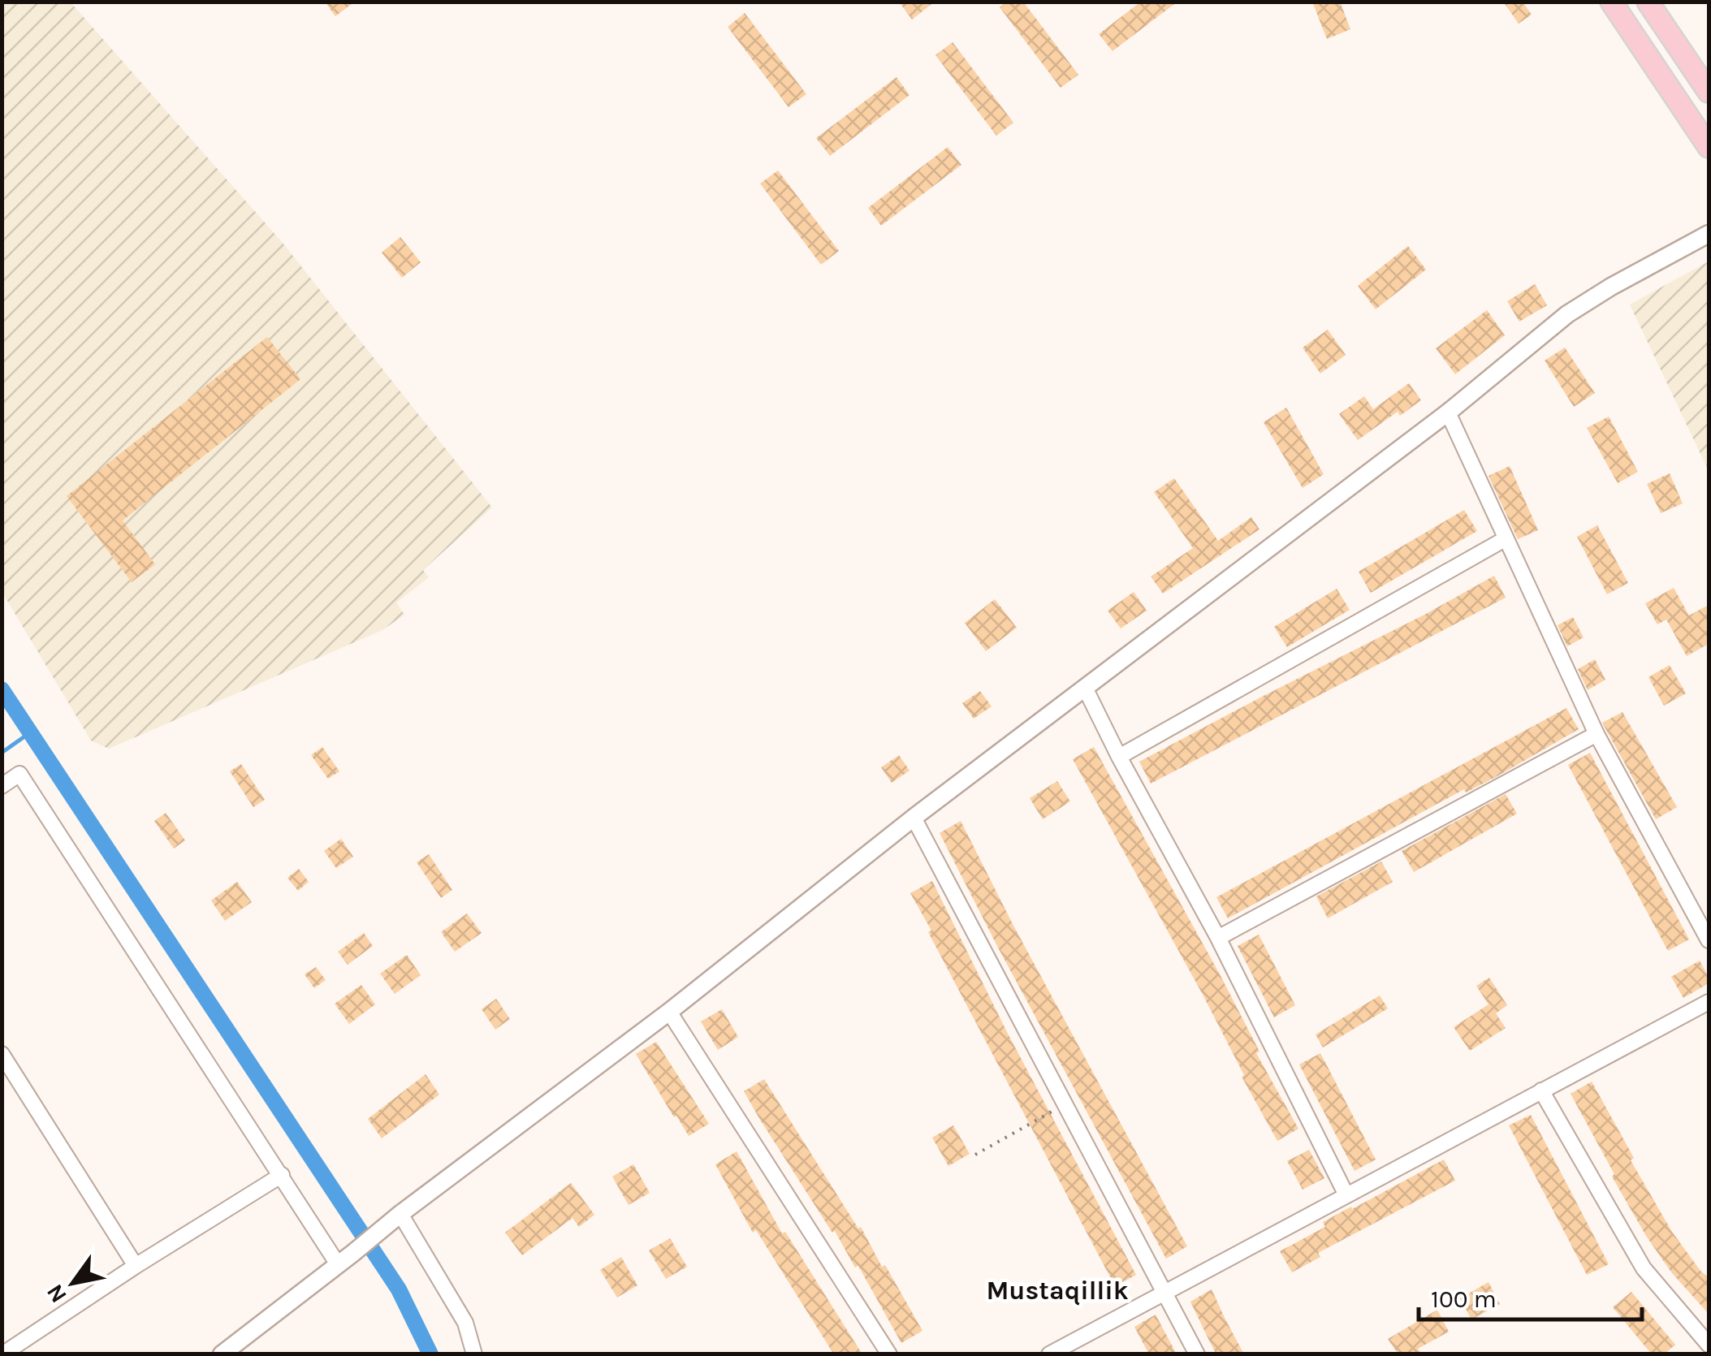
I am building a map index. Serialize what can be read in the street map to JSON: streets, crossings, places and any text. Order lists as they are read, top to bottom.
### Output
{
  "districts": ["Mustaqillik"],
  "scale_bar": "100 m",
  "north": "bottom left"
}
